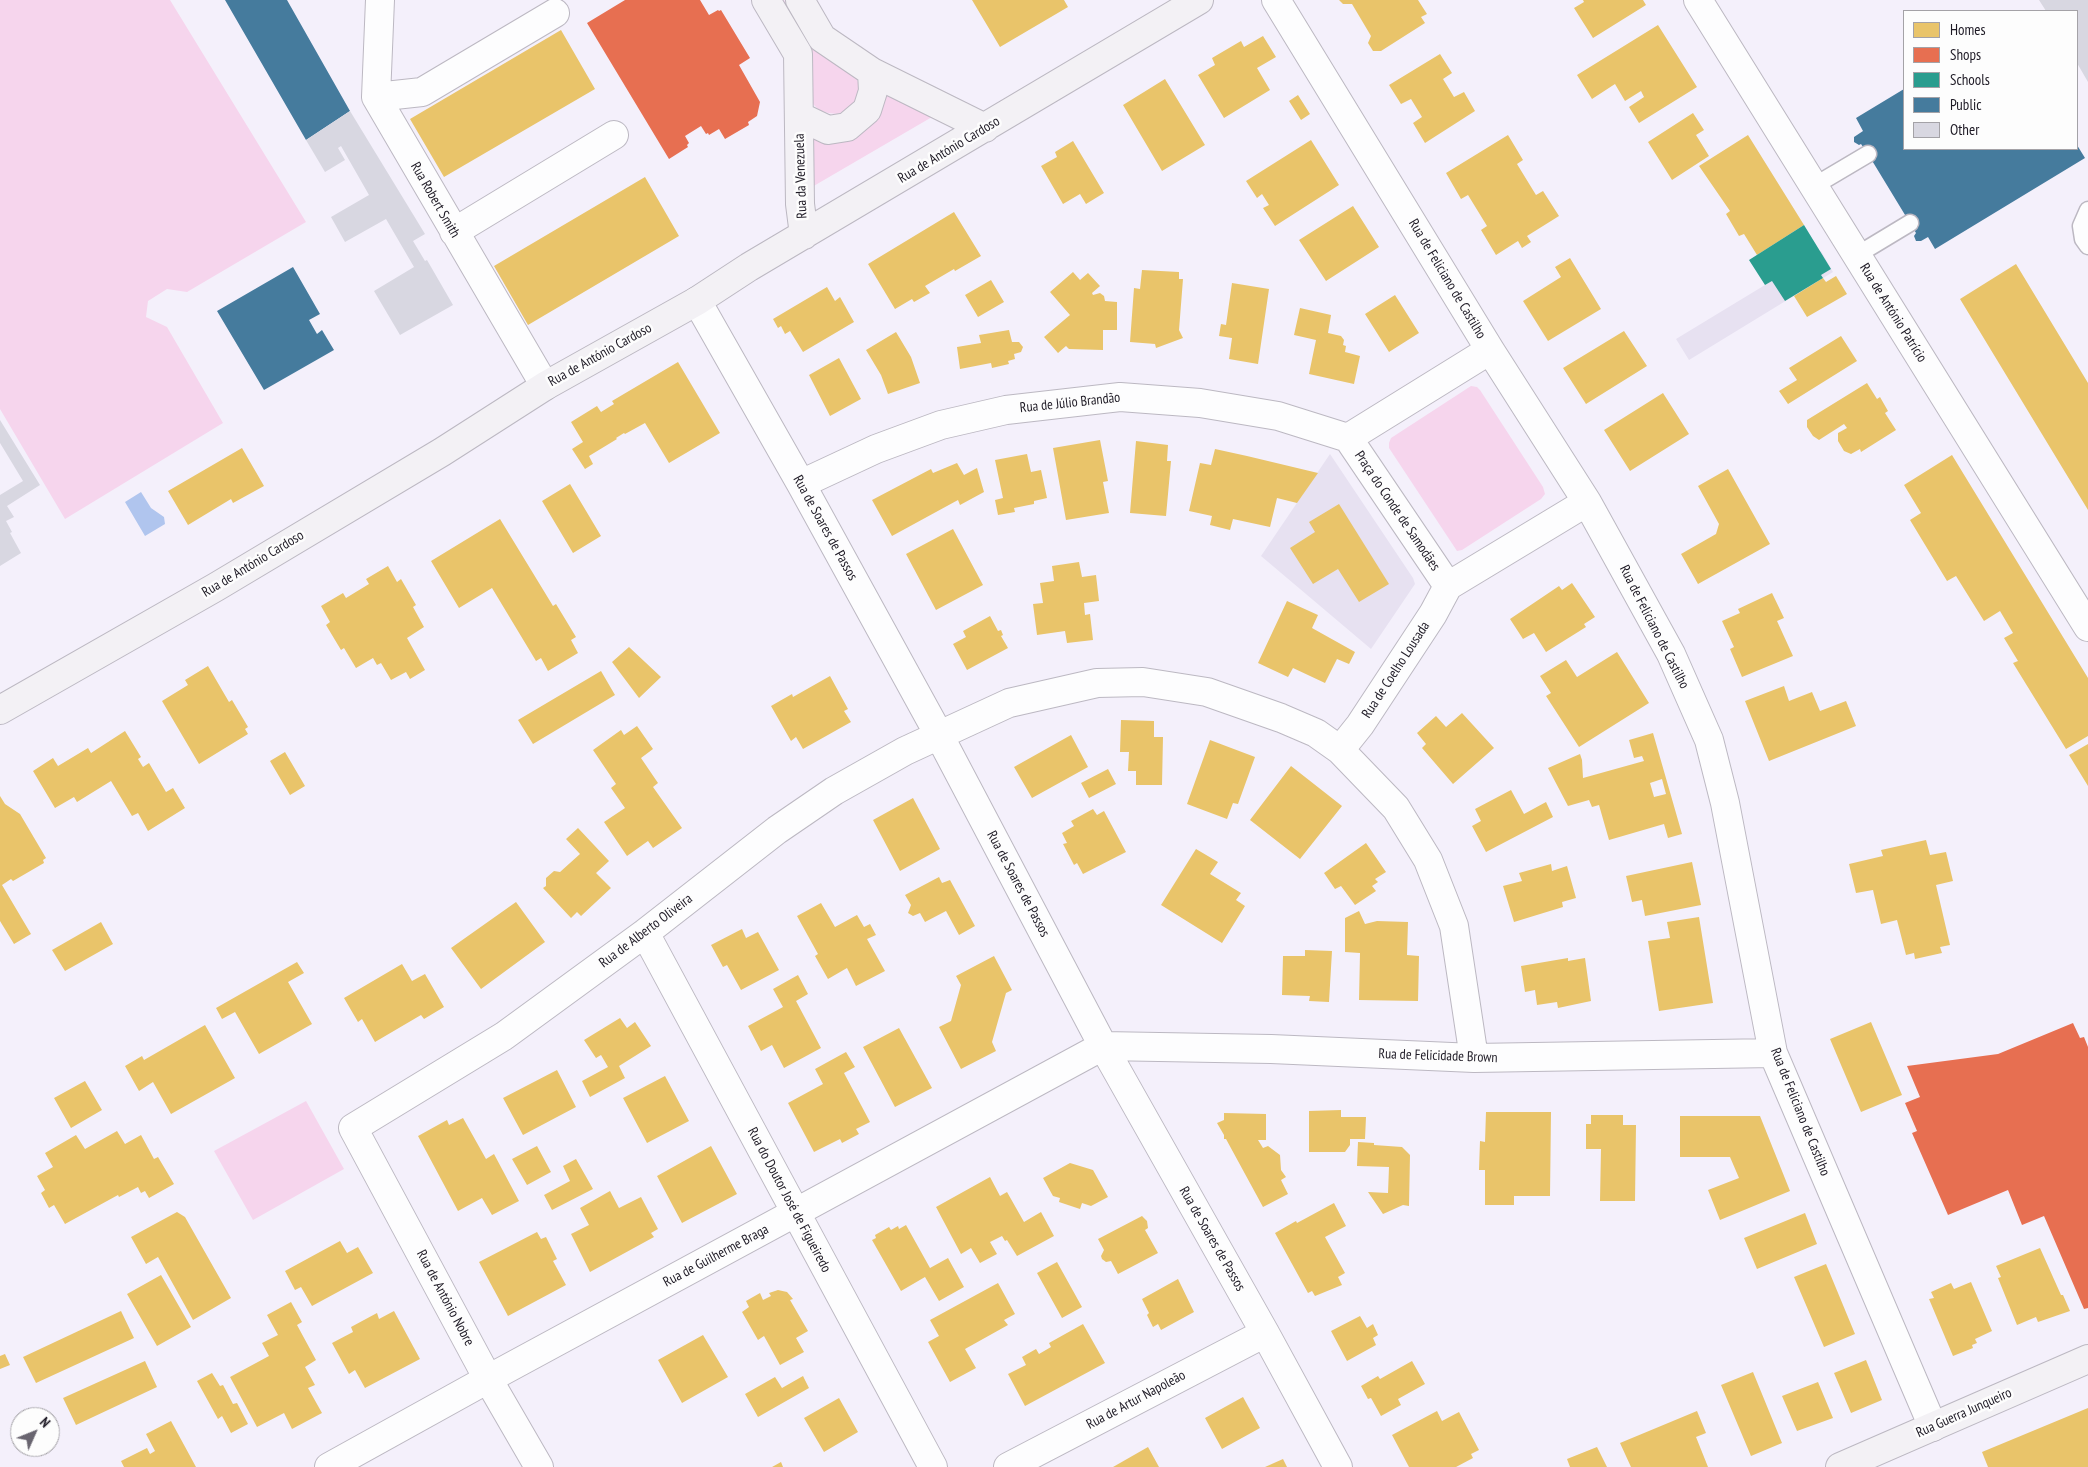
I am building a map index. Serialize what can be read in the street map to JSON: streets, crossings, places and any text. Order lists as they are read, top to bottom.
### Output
{
  "streets": {
    "street": [
      "Rua de António Cardoso",
      "Rua da Venezuela",
      "Rua Robert Smith",
      "Rua de Feliciano de Castilho",
      "Rua de António Patrício",
      "Rua de Júlio Brandão",
      "Praça do Conde de Samodães",
      "Rua de Soares de Passos",
      "Rua de Coelho Lousada",
      "Rua de Alberto Oliveira",
      "Rua de Felicidade Brown",
      "Rua do Doutor José de Figueiredo",
      "Rua de Guilherme Braga",
      "Rua de António Nobre",
      "Rua de Artur Napoleão",
      "Rua Guerra Junqueiro"
    ]
  },
  "crossings": [
    ["Rua de António Cardoso", "Rua da Venezuela"],
    ["Rua de António Cardoso", "Rua Robert Smith"],
    ["Rua de António Cardoso", "Rua de Soares de Passos"],
    ["Rua de Feliciano de Castilho", "Praça do Conde de Samodães"],
    ["Rua de Feliciano de Castilho", "Rua de Felicidade Brown"],
    ["Rua de Feliciano de Castilho", "Rua Guerra Junqueiro"],
    ["Rua de Júlio Brandão", "Praça do Conde de Samodães"],
    ["Rua de Júlio Brandão", "Rua de Soares de Passos"],
    ["Praça do Conde de Samodães", "Rua de Coelho Lousada"],
    ["Rua de Soares de Passos", "Rua de Alberto Oliveira"],
    ["Rua de Soares de Passos", "Rua de Felicidade Brown"],
    ["Rua de Soares de Passos", "Rua de Guilherme Braga"],
    ["Rua de Soares de Passos", "Rua de Artur Napoleão"],
    ["Rua de Coelho Lousada", "Rua de Alberto Oliveira"],
    ["Rua de Alberto Oliveira", "Rua de Felicidade Brown"],
    ["Rua de Alberto Oliveira", "Rua do Doutor José de Figueiredo"],
    ["Rua de Alberto Oliveira", "Rua de António Nobre"],
    ["Rua de Felicidade Brown", "Rua de Guilherme Braga"],
    ["Rua do Doutor José de Figueiredo", "Rua de Guilherme Braga"],
    ["Rua de Guilherme Braga", "Rua de António Nobre"]
  ],
  "legend": [
    "Homes",
    "Shops",
    "Schools",
    "Public",
    "Other"
  ],
  "north": "top right"
}
